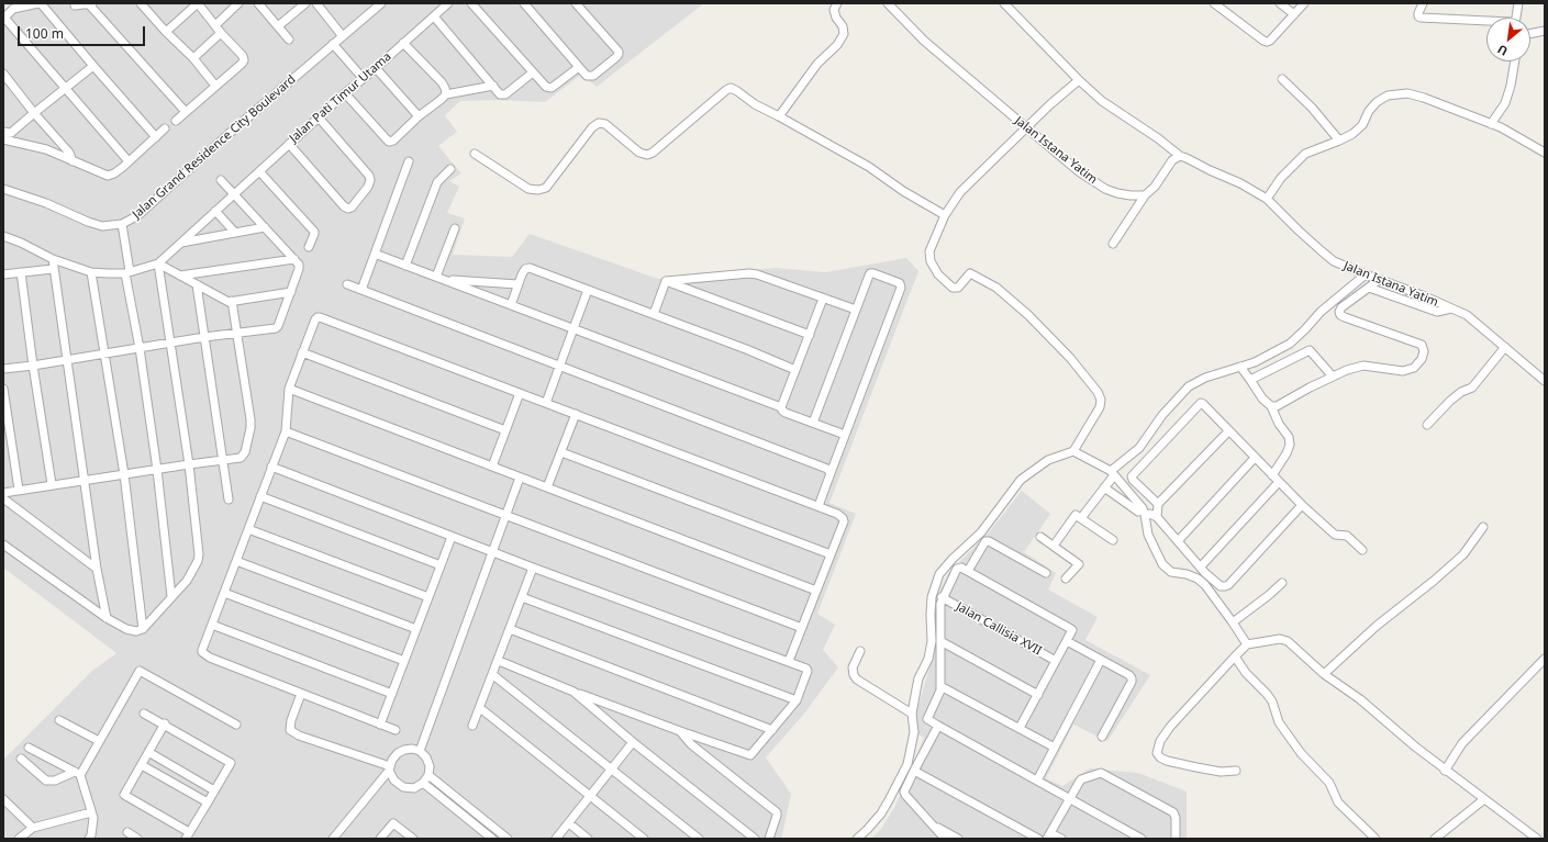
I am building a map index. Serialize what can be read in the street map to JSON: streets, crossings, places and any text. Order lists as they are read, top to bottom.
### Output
{
  "streets": {
    "street": [
      "Jalan Pati Timur Utama",
      "Jalan Grand Residence City Boulevard",
      "Jalan Istana Yatim",
      "Jalan Callisia XVII"
    ]
  },
  "scale_bar": "100 m",
  "north": "bottom left"
}
